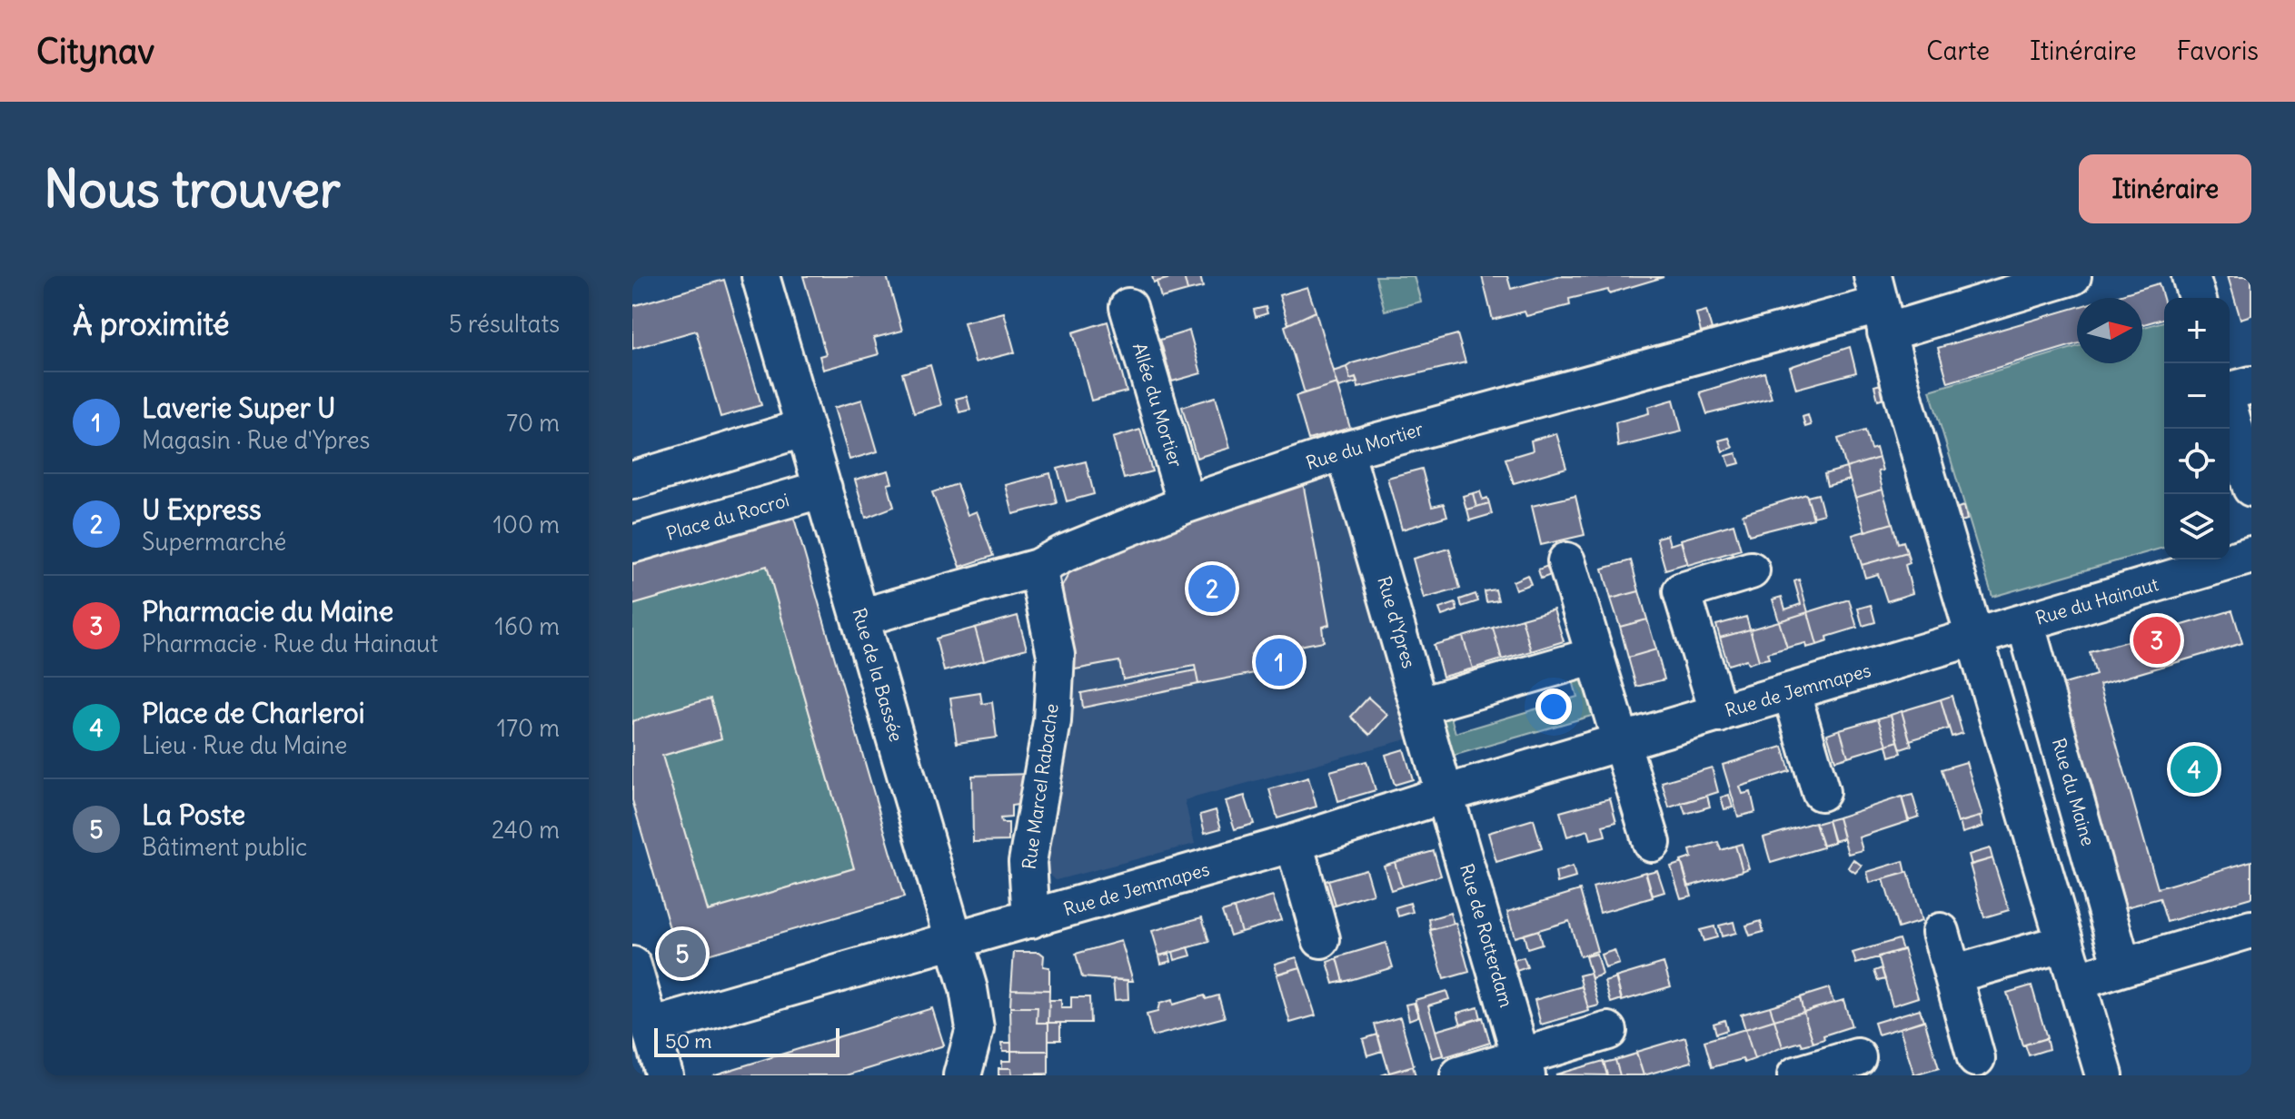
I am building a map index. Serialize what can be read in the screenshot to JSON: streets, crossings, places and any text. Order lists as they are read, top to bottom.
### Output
{
  "streets": {
    "street": [
      "Allée du Mortier",
      "Rue du Mortier",
      "Place du Rocroi",
      "Rue du Hainaut",
      "Rue d'Ypres",
      "Rue de la Bassée",
      "Rue de Jemmapes",
      "Rue Marcel Rabache",
      "Rue du Maine",
      "Rue de Rotterdam"
    ]
  },
  "crossings": [
    ["Allée du Mortier", "Rue du Mortier"],
    ["Rue du Mortier", "Rue d'Ypres"],
    ["Rue du Mortier", "Rue de la Bassée"],
    ["Rue du Mortier", "Rue Marcel Rabache"],
    ["Place du Rocroi", "Rue de la Bassée"],
    ["Rue du Hainaut", "Rue du Maine"],
    ["Rue d'Ypres", "Rue de Jemmapes"],
    ["Rue d'Ypres", "Rue de Rotterdam"],
    ["Rue de la Bassée", "Rue de Jemmapes"],
    ["Rue de Jemmapes", "Rue Marcel Rabache"],
    ["Rue de Jemmapes", "Rue de Rotterdam"]
  ],
  "scale_bar": "50 m",
  "north": "right",
  "page": {
    "header": "Citynav",
    "nav": ["Carte", "Itinéraire", "Favoris"],
    "buttons": "Itinéraire",
    "title": "Nous trouver",
    "heading": ["À proximité", "5 résultats"],
    "map_buttons": ["+", "−"],
    "list": [
      {
        "mark": "1",
        "name": "Laverie Super U",
        "note": "Magasin · Rue d'Ypres",
        "value": "70 m"
      },
      {
        "mark": "2",
        "name": "U Express",
        "note": "Supermarché",
        "value": "100 m"
      },
      {
        "mark": "3",
        "name": "Pharmacie du Maine",
        "note": "Pharmacie · Rue du Hainaut",
        "value": "160 m"
      },
      {
        "mark": "4",
        "name": "Place de Charleroi",
        "note": "Lieu · Rue du Maine",
        "value": "170 m"
      },
      {
        "mark": "5",
        "name": "La Poste",
        "note": "Bâtiment public",
        "value": "240 m"
      }
    ],
    "pins": [
      "2",
      "3",
      "1",
      "4",
      "5"
    ],
    "scale": "50 m"
  }
}
